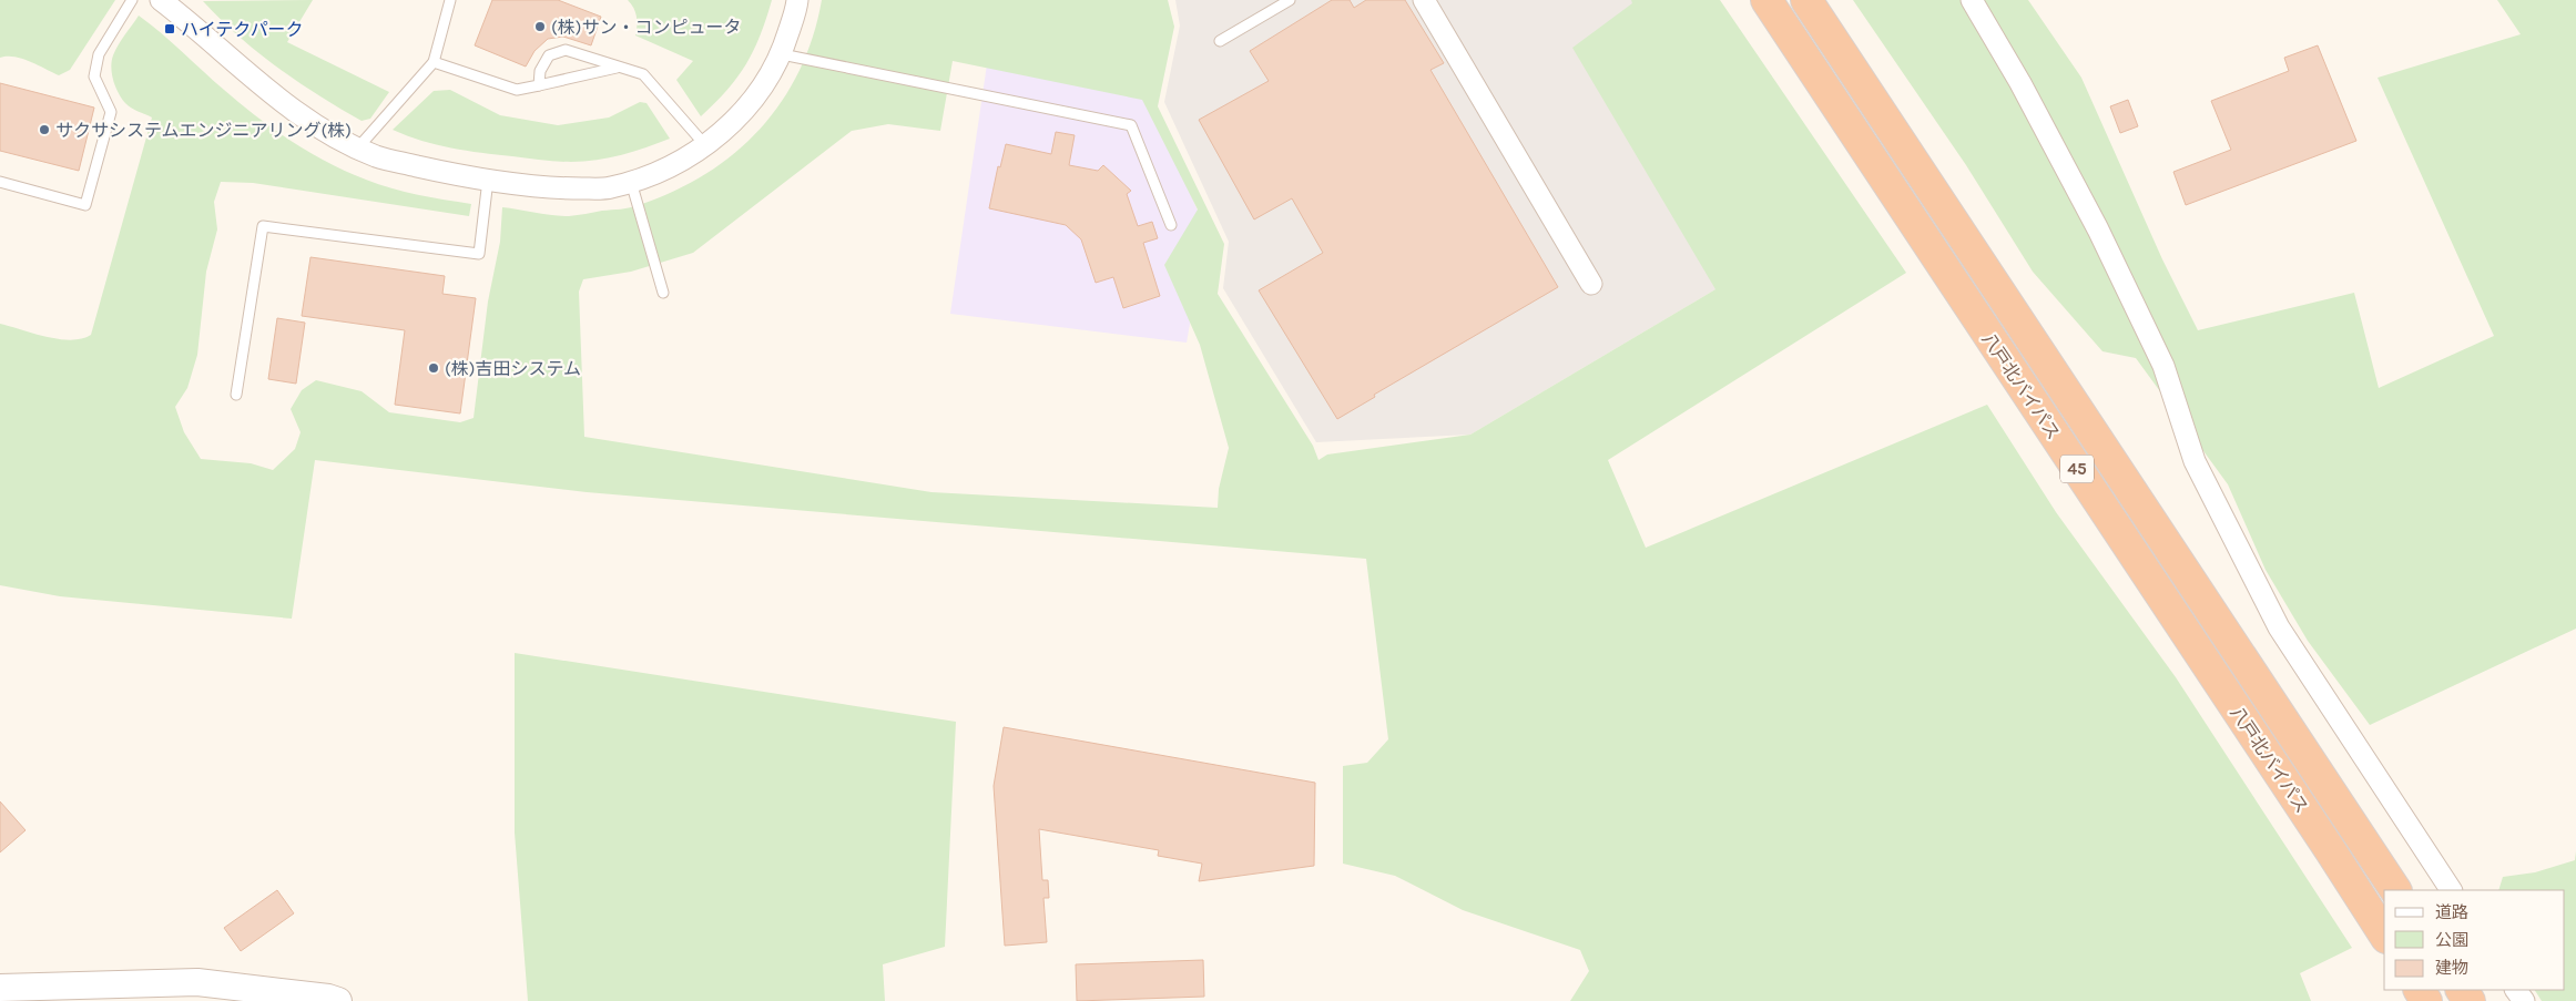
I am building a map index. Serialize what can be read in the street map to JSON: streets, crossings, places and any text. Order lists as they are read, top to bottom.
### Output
{
  "streets": {
    "highway": ["八戸北バイパス", "45"]
  },
  "places": {
    "other": ["(株)サン・コンピュータ", "サクサシステムエンジニアリング(株)", "(株)吉田システム"],
    "transit": ["ハイテクパーク"]
  },
  "legend": ["道路", "公園", "建物"]
}
